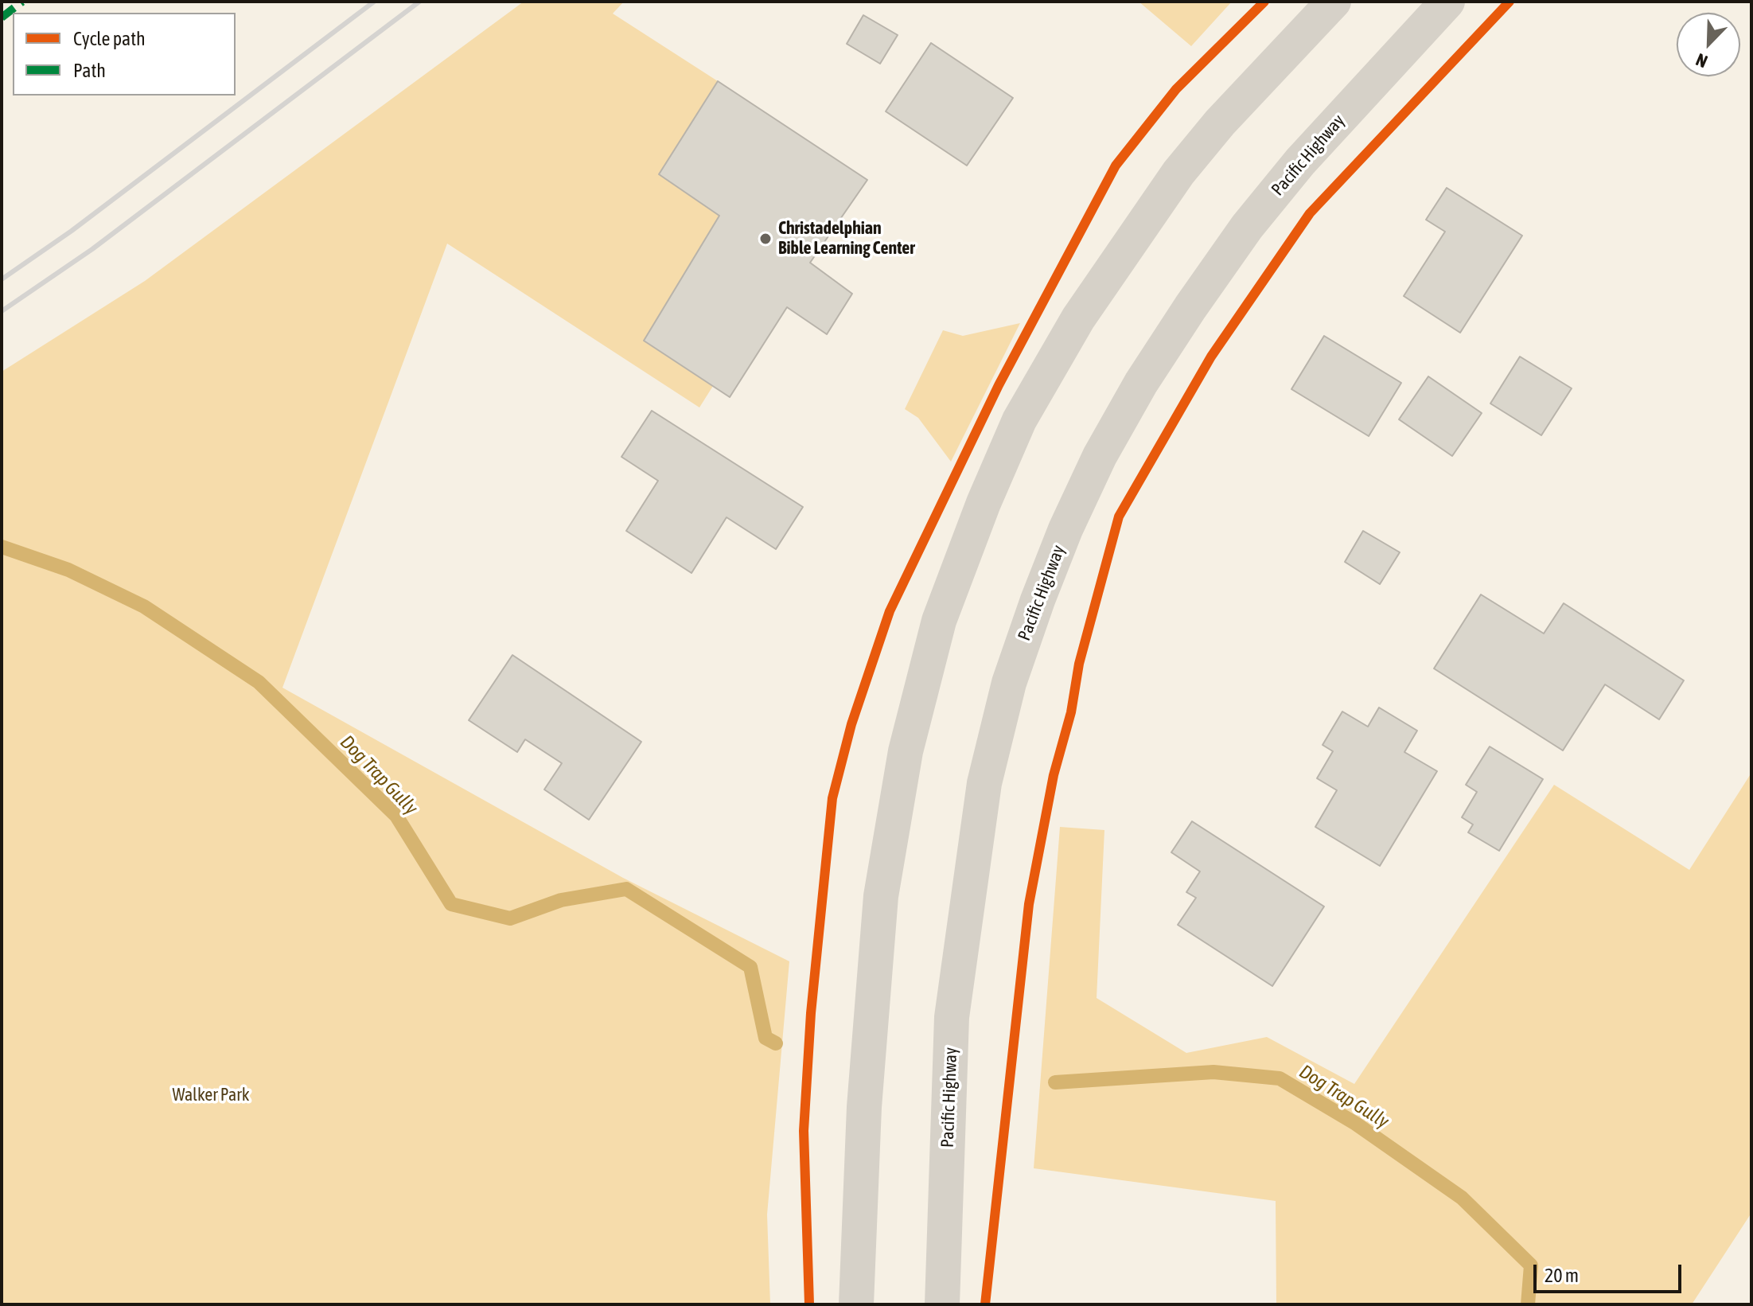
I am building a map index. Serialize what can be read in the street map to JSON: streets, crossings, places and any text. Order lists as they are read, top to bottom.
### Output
{
  "streets": {
    "main road": ["Pacific Highway"]
  },
  "water": ["Dog Trap Gully"],
  "parks": ["Walker Park"],
  "places": ["Christadelphian Bible Learning Center"],
  "legend": ["Cycle path", "Path"],
  "scale_bar": "20 m",
  "north": "bottom left"
}
